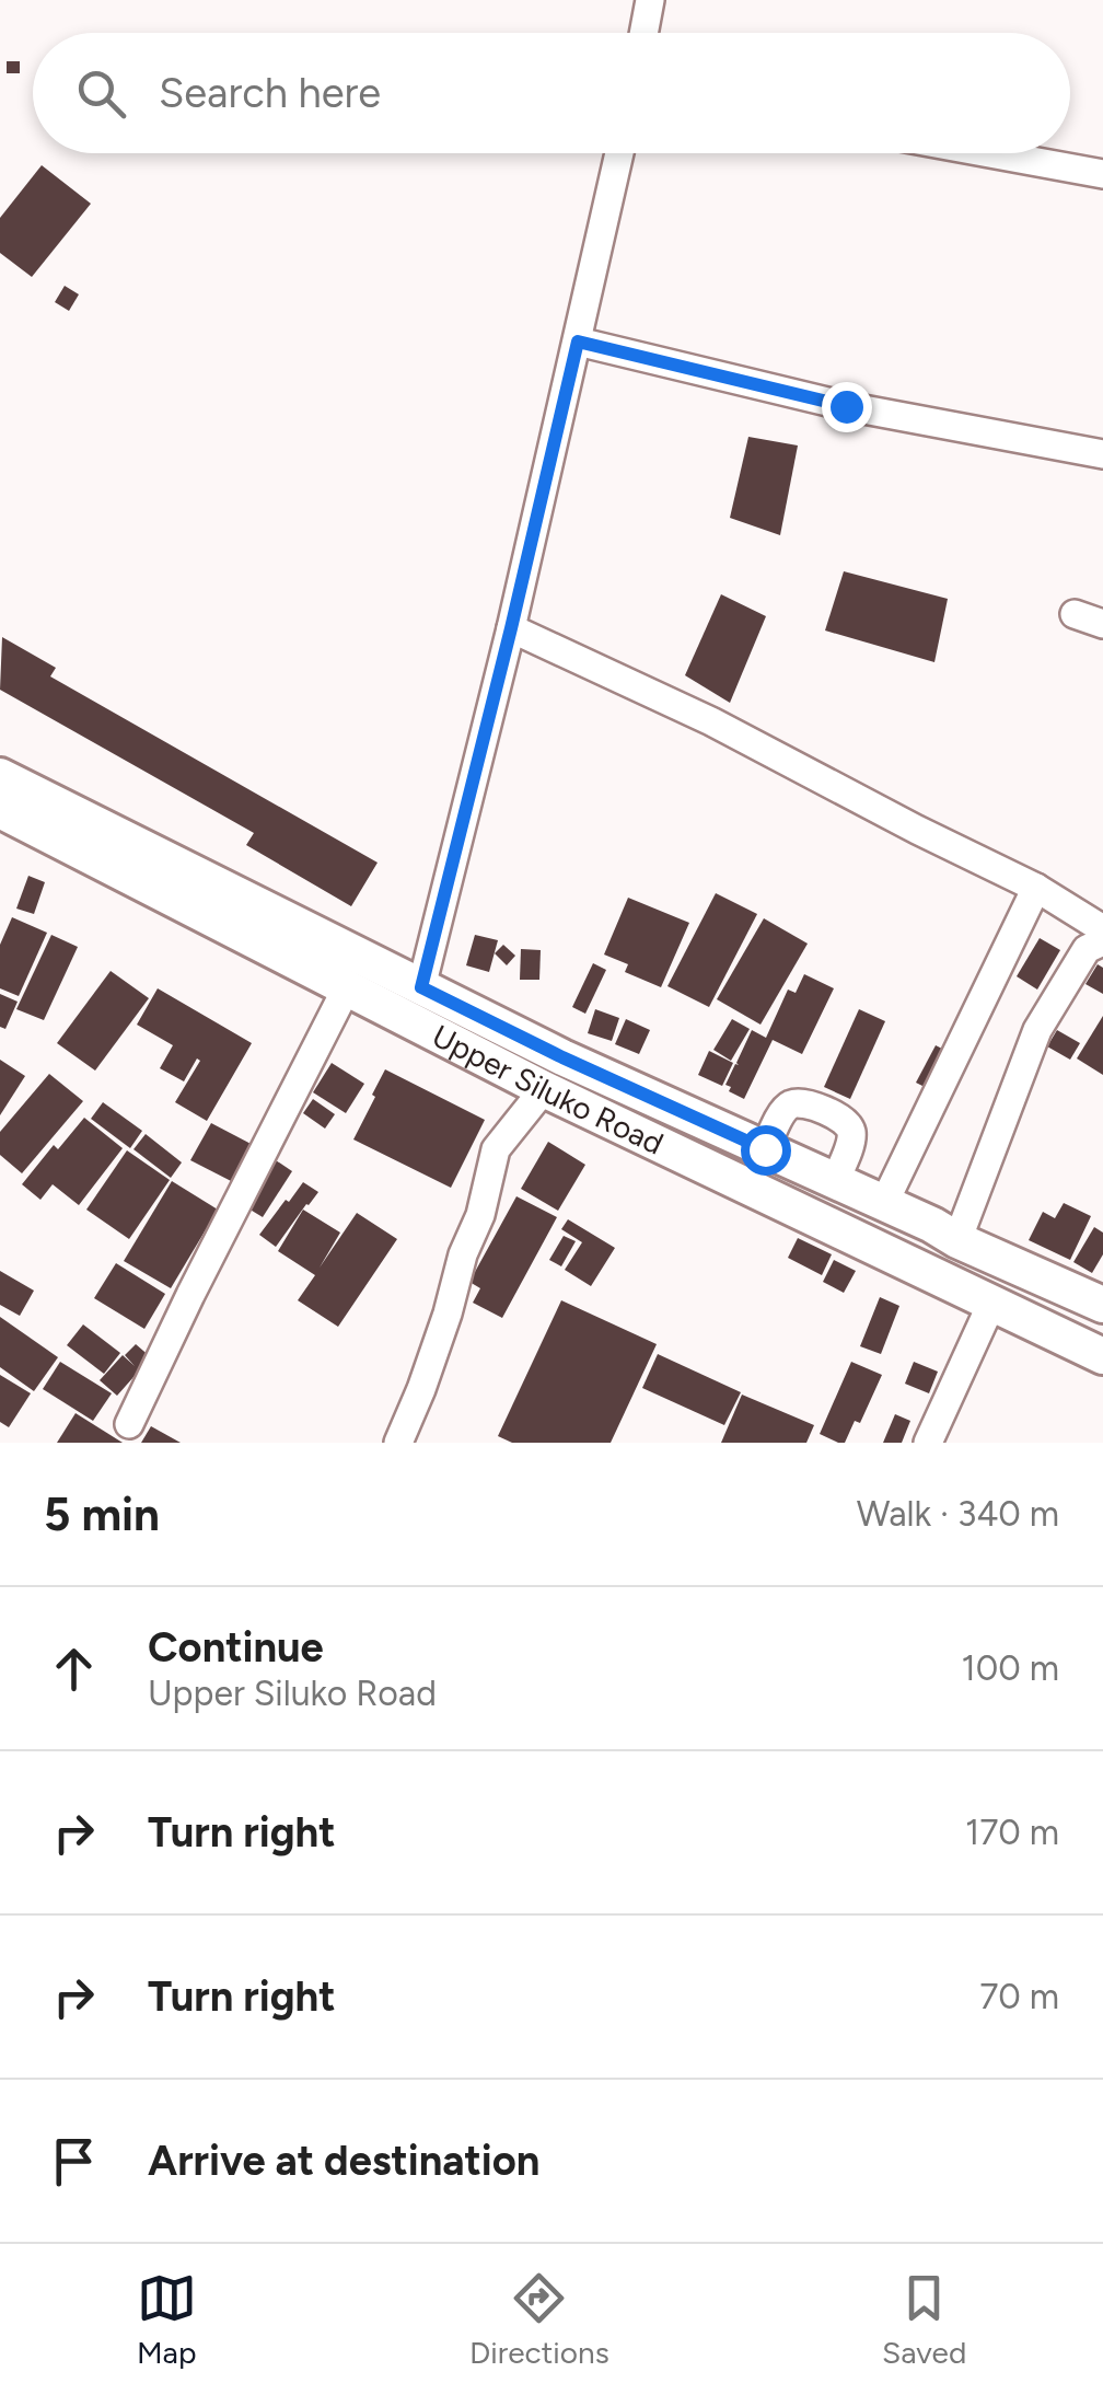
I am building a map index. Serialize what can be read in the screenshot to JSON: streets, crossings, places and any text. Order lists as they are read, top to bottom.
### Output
{
  "streets": {
    "main road": ["Upper Siluko Road"]
  },
  "page": {
    "search": "Search here",
    "heading": ["5 min", "Walk · 340 m"],
    "list": [
      ["Continue", "Upper Siluko Road", "100 m"],
      ["Turn right", "170 m"],
      ["Turn right", "70 m"],
      "Arrive at destination"
    ],
    "nav": ["Map", "Directions", "Saved"]
  }
}
